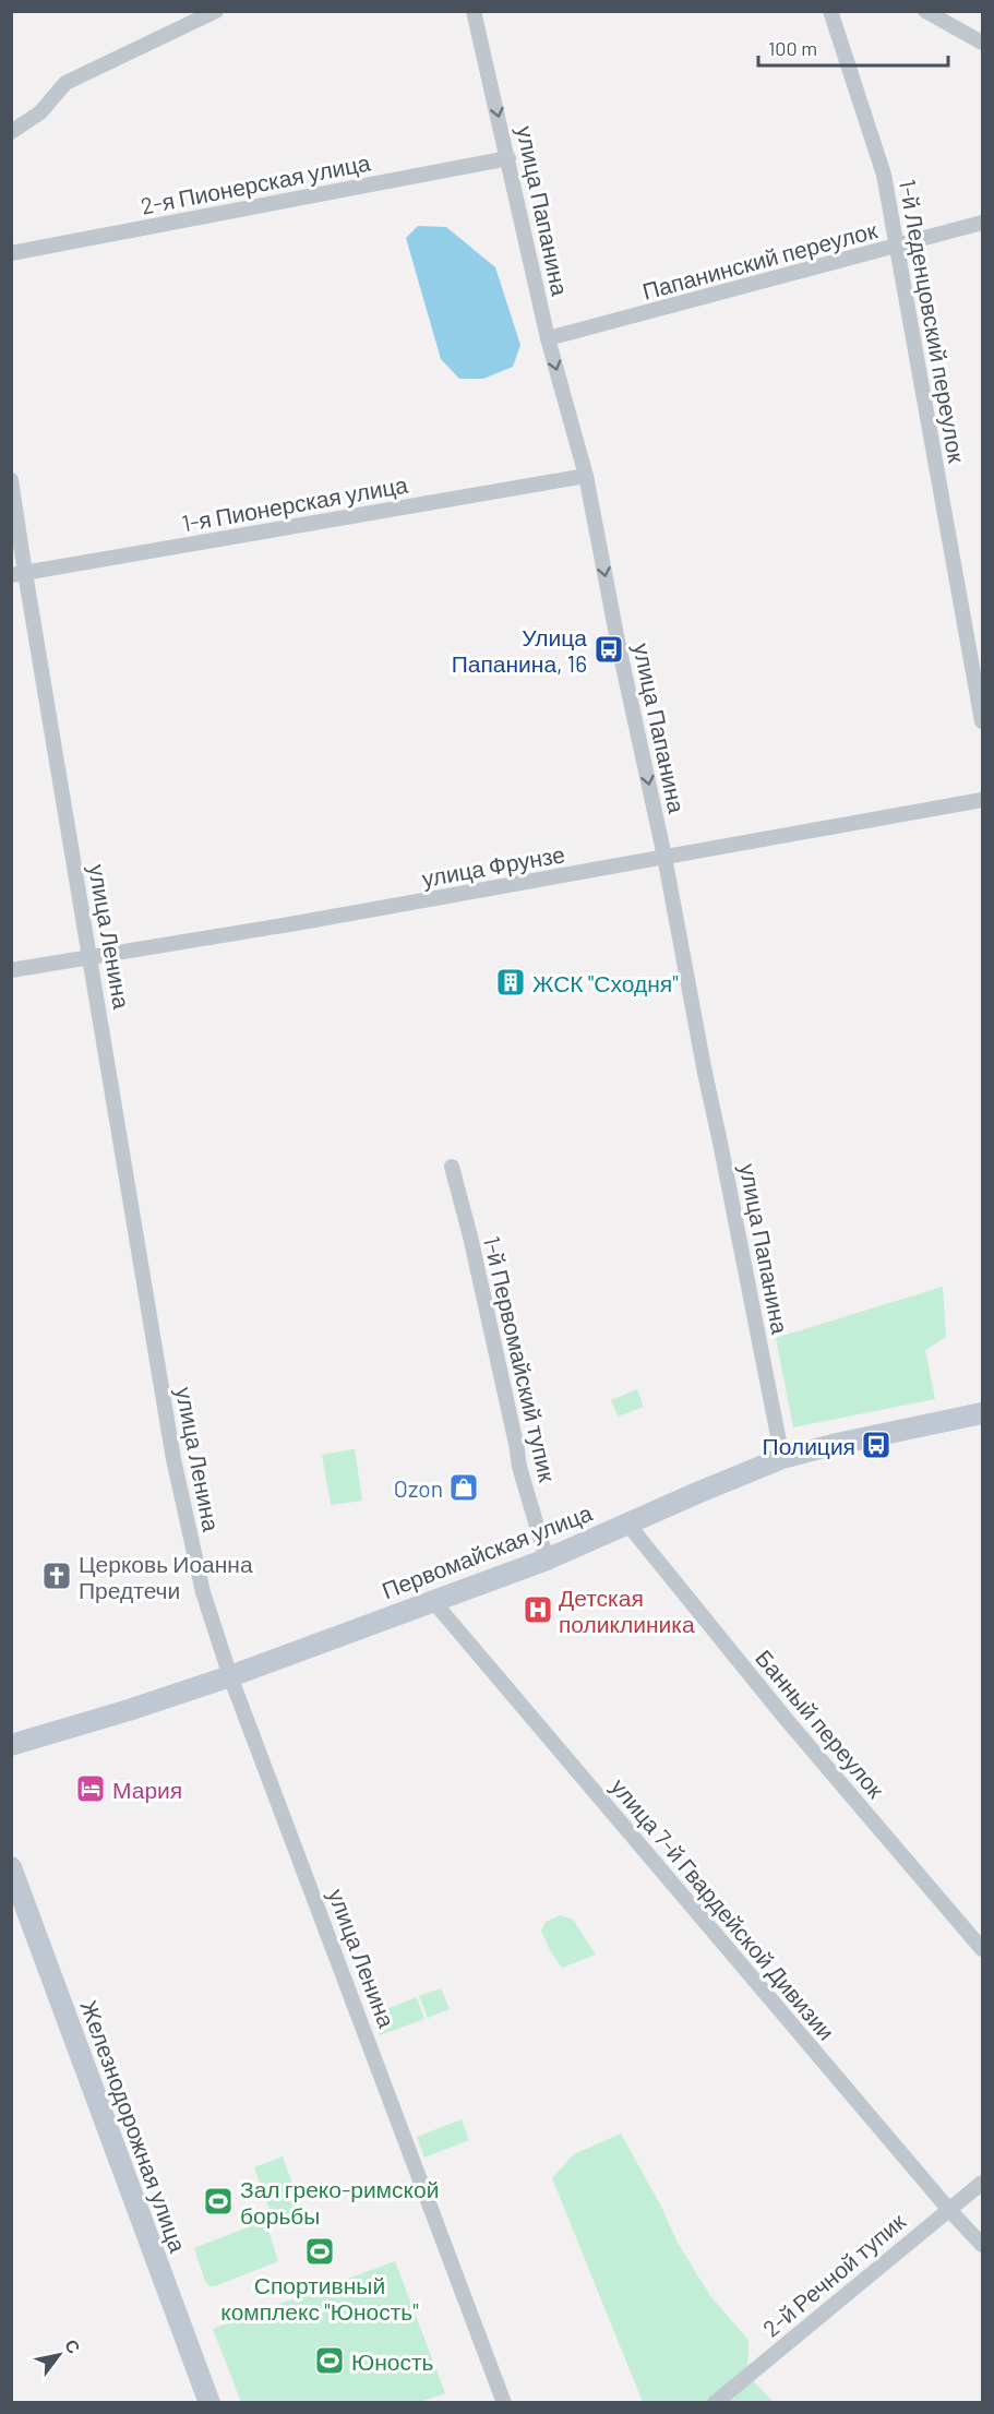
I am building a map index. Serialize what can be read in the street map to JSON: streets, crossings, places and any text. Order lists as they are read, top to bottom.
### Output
{
  "streets": {
    "main road": ["Первомайская улица", "Железнодорожная улица"],
    "street": [
      "2-я Пионерская улица",
      "улица Папанина",
      "Папанинский переулок",
      "1-й Леденцовский переулок",
      "1-я Пионерская улица",
      "улица Фрунзе",
      "улица Ленина",
      "1-й Первомайский тупик",
      "Банный переулок",
      "улица 7-й Гвардейской Дивизии",
      "2-й Речной тупик"
    ]
  },
  "crossings": [
    ["2-я Пионерская улица", "улица Папанина"],
    ["улица Папанина", "Папанинский переулок"],
    ["улица Папанина", "1-я Пионерская улица"],
    ["улица Папанина", "улица Фрунзе"],
    ["улица Папанина", "Первомайская улица"],
    ["Папанинский переулок", "1-й Леденцовский переулок"],
    ["1-я Пионерская улица", "улица Ленина"],
    ["улица Фрунзе", "улица Ленина"],
    ["улица Ленина", "Первомайская улица"],
    ["1-й Первомайский тупик", "Первомайская улица"],
    ["Первомайская улица", "Банный переулок"],
    ["Первомайская улица", "улица 7-й Гвардейской Дивизии"],
    ["улица 7-й Гвардейской Дивизии", "2-й Речной тупик"]
  ],
  "one_way": ["улица Папанина"],
  "places": {
    "bus stop": ["Улица Папанина, 16", "Полиция"],
    "building": ["ЖСК \"Сходня\""],
    "shop": ["Ozon"],
    "church": ["Церковь Иоанна Предтечи"],
    "hospital": ["Детская поликлиника"],
    "hotel": ["Мария"],
    "sports": ["Зал греко-римской борьбы", "Спортивный комплекс \"Юность\"", "Юность"]
  },
  "scale_bar": "100 m",
  "north": "top right"
}
